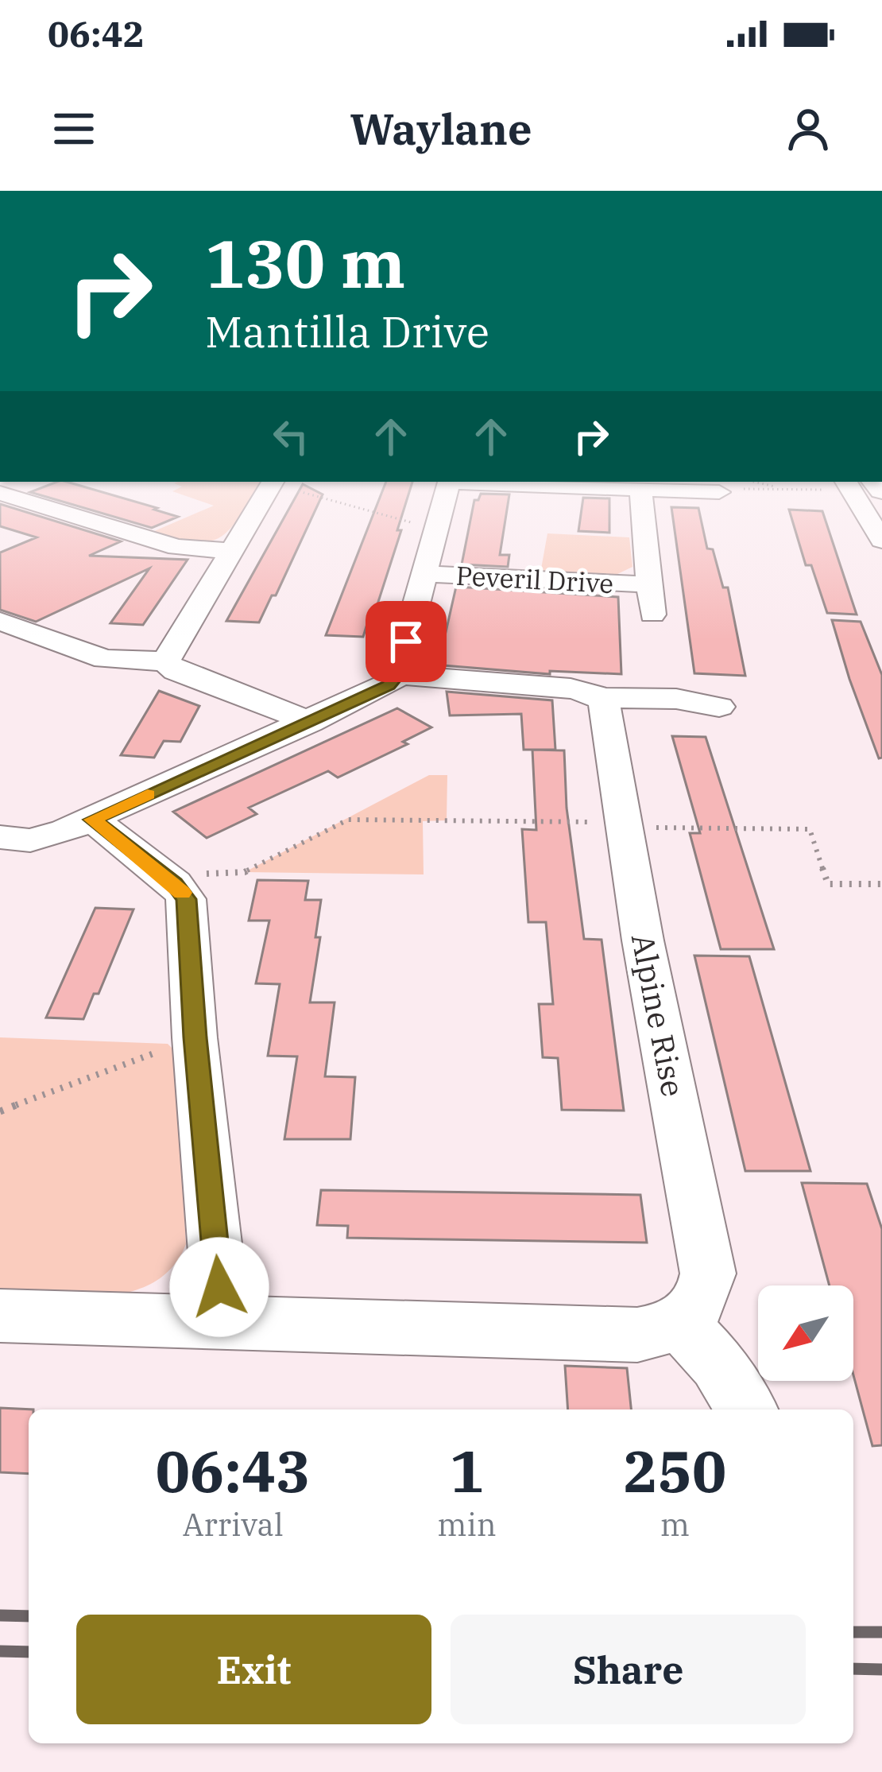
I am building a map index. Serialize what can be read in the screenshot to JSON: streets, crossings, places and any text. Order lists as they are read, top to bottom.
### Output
{
  "streets": {
    "street": ["Peveril Drive", "Alpine Rise"]
  },
  "north": "bottom left",
  "page": {
    "status": "06:42",
    "header": "Waylane",
    "turn": ["130 m", "Mantilla Drive"],
    "eta": [
      "06:43",
      "Arrival",
      "1",
      "min",
      "250",
      "m"
    ],
    "buttons": ["Exit", "Share"]
  }
}
